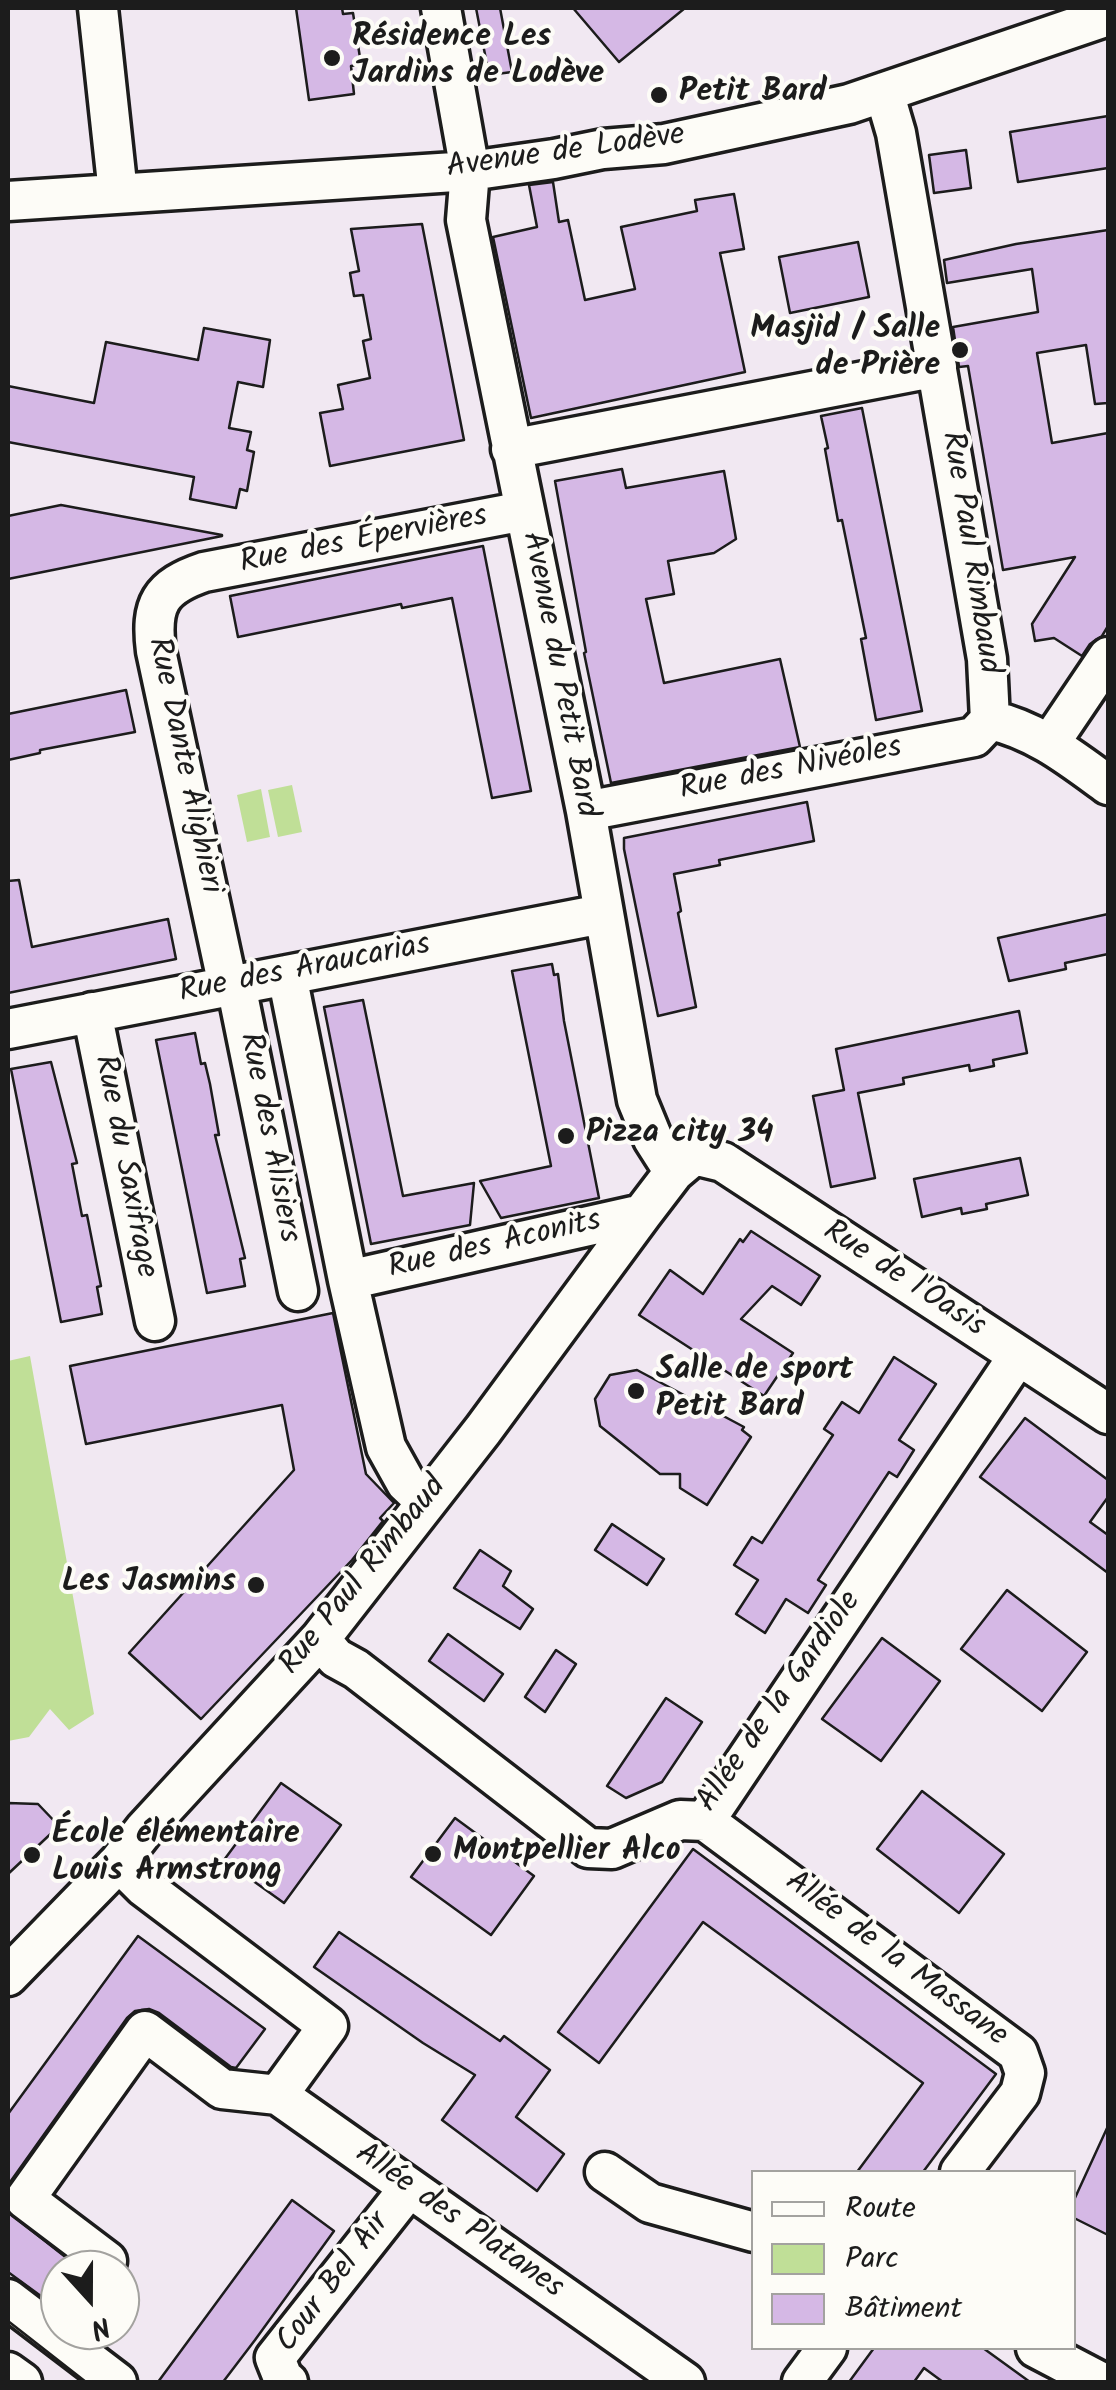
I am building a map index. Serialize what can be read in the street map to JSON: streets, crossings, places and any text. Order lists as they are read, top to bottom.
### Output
{
  "streets": {
    "street": [
      "Avenue de Lodève",
      "Rue des Épervières",
      "Rue Paul Rimbaud",
      "Avenue du Petit Bard",
      "Rue Dante Alighieri",
      "Rue des Nivéoles",
      "Rue des Araucarias",
      "Rue des Alisiers",
      "Rue du Saxifrage",
      "Rue des Aconits",
      "Rue de l'Oasis",
      "Allée de la Gardiole",
      "Allée de la Massane",
      "Allée des Platanes",
      "Cour Bel Air"
    ]
  },
  "crossings": [
    ["Avenue de Lodève", "Rue Paul Rimbaud"],
    ["Avenue de Lodève", "Avenue du Petit Bard"],
    ["Rue des Épervières", "Avenue du Petit Bard"],
    ["Rue des Épervières", "Rue Dante Alighieri"],
    ["Rue Paul Rimbaud", "Avenue du Petit Bard"],
    ["Rue Paul Rimbaud", "Rue des Nivéoles"],
    ["Rue Paul Rimbaud", "Rue des Aconits"],
    ["Rue Paul Rimbaud", "Rue de l'Oasis"],
    ["Rue Paul Rimbaud", "Allée de la Gardiole"],
    ["Avenue du Petit Bard", "Rue des Nivéoles"],
    ["Avenue du Petit Bard", "Rue des Araucarias"],
    ["Avenue du Petit Bard", "Rue de l'Oasis"],
    ["Rue Dante Alighieri", "Rue des Araucarias"],
    ["Rue Dante Alighieri", "Rue des Alisiers"],
    ["Rue des Araucarias", "Rue des Alisiers"],
    ["Rue des Araucarias", "Rue du Saxifrage"],
    ["Rue de l'Oasis", "Allée de la Gardiole"],
    ["Allée de la Gardiole", "Allée de la Massane"],
    ["Allée des Platanes", "Cour Bel Air"]
  ],
  "places": [
    "Résidence Les Jardins de Lodève",
    "Petit Bard",
    "Masjid / Salle de Prière",
    "Pizza city 34",
    "Salle de sport Petit Bard",
    "Les Jasmins",
    "Montpellier Alco",
    "École élémentaire Louis Armstrong"
  ],
  "legend": ["Route", "Parc", "Bâtiment"],
  "north": "bottom"
}
